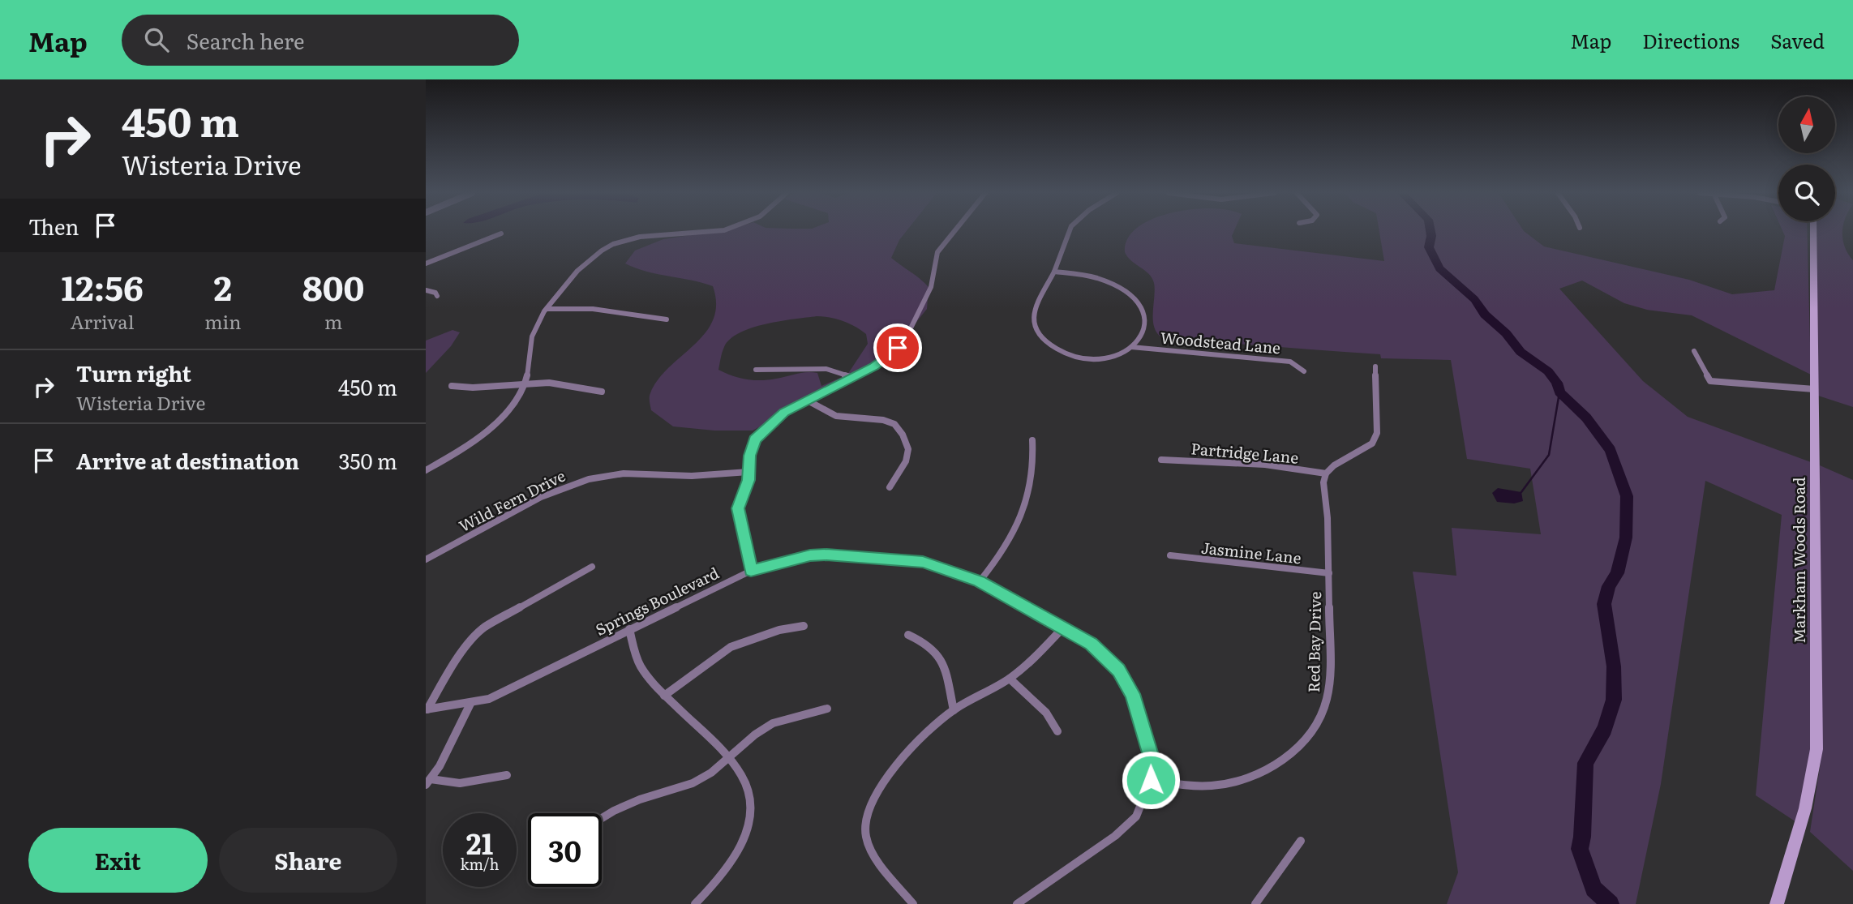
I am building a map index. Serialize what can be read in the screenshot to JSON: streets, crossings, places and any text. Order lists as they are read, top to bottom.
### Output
{
  "streets": {
    "main road": ["Markham Woods Road"],
    "street": [
      "Woodstead Lane",
      "Partridge Lane",
      "Wild Fern Drive",
      "Jasmine Lane",
      "Springs Boulevard",
      "Red Bay Drive"
    ]
  },
  "crossings": [
    ["Partridge Lane", "Red Bay Drive"],
    ["Jasmine Lane", "Red Bay Drive"],
    ["Springs Boulevard", "Red Bay Drive"]
  ],
  "north": "top",
  "page": {
    "header": "Map",
    "search": "Search here",
    "nav": ["Map", "Directions", "Saved"],
    "turn": ["450 m", "Wisteria Drive"],
    "then": "Then",
    "eta": [
      "12:56",
      "Arrival",
      "2",
      "min",
      "800",
      "m"
    ],
    "list": [
      {
        "name": "Turn right",
        "note": "Wisteria Drive",
        "value": "450 m"
      },
      {
        "name": "Arrive at destination",
        "value": "350 m"
      }
    ],
    "speed": "21 km/h",
    "limit": "30",
    "buttons": ["Exit", "Share"]
  }
}
